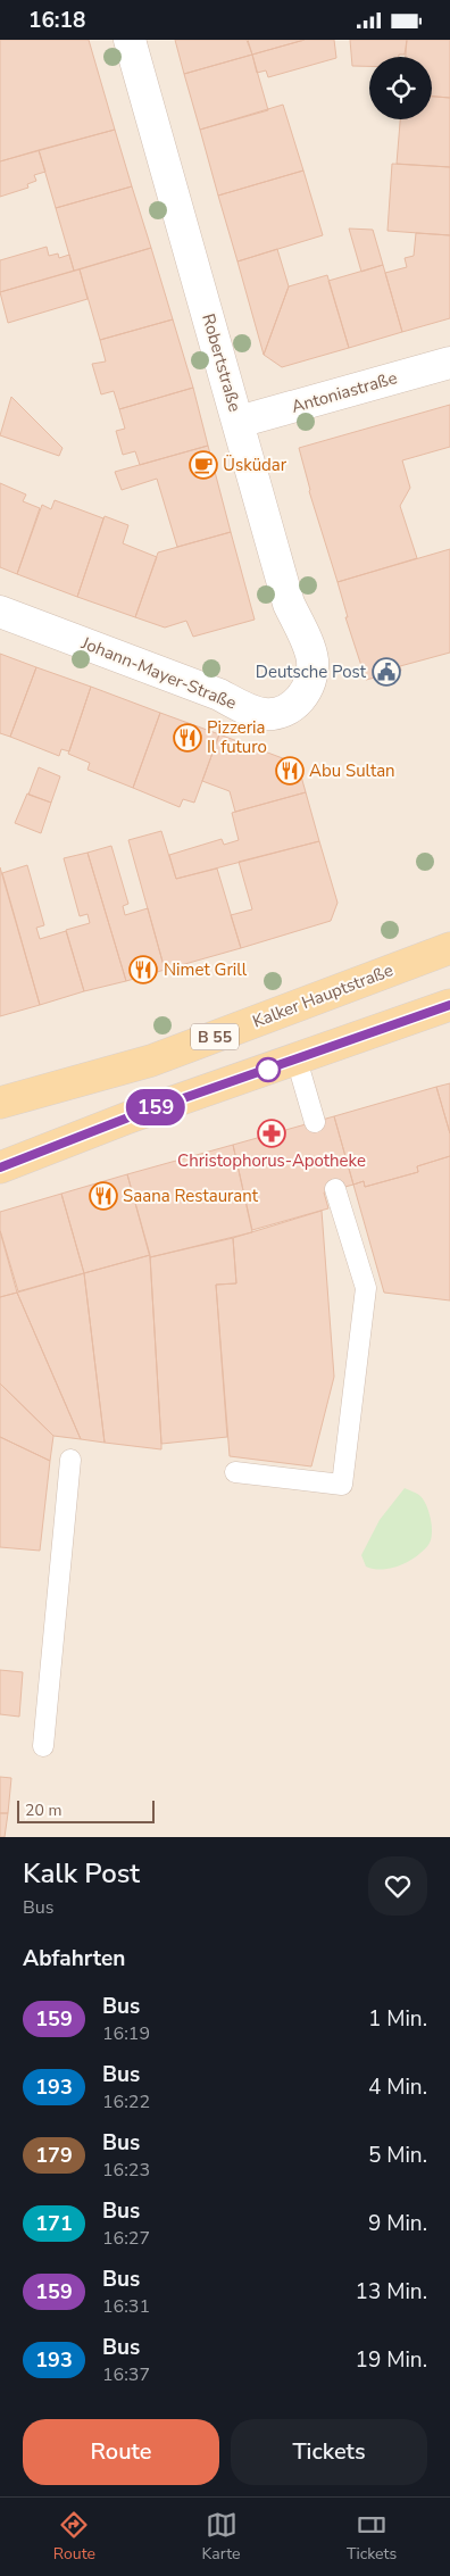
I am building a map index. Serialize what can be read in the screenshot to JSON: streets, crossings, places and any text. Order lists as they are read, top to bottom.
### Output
{
  "streets": {
    "main road": ["Kalker Hauptstraße", "B 55"],
    "street": ["Robertstraße", "Antoniastraße", "Johann-Mayer-Straße"]
  },
  "crossings": [
    ["Robertstraße", "Antoniastraße"],
    ["Robertstraße", "Johann-Mayer-Straße"]
  ],
  "places": {
    "cafe": ["Üsküdar"],
    "public building": ["Deutsche Post"],
    "restaurant": [
      "Pizzeria Il futuro",
      "Abu Sultan",
      "Nimet Grill",
      "Saana Restaurant"
    ],
    "pharmacy": ["Christophorus-Apotheke"]
  },
  "lines": ["bus line 159"],
  "scale_bar": "20 m",
  "page": {
    "status": "16:18",
    "on_map": "159",
    "scale": "20 m",
    "heading": [
      ["Kalk Post", "Bus"],
      "Abfahrten"
    ],
    "list": [
      {
        "mark": "159",
        "name": "Bus",
        "note": "16:19",
        "value": "1 Min."
      },
      {
        "mark": "193",
        "name": "Bus",
        "note": "16:22",
        "value": "4 Min."
      },
      {
        "mark": "179",
        "name": "Bus",
        "note": "16:23",
        "value": "5 Min."
      },
      {
        "mark": "171",
        "name": "Bus",
        "note": "16:27",
        "value": "9 Min."
      },
      {
        "mark": "159",
        "name": "Bus",
        "note": "16:31",
        "value": "13 Min."
      },
      {
        "mark": "193",
        "name": "Bus",
        "note": "16:37",
        "value": "19 Min."
      }
    ],
    "buttons": ["Route", "Tickets"],
    "tabs": ["Route", "Karte", "Tickets"]
  }
}
